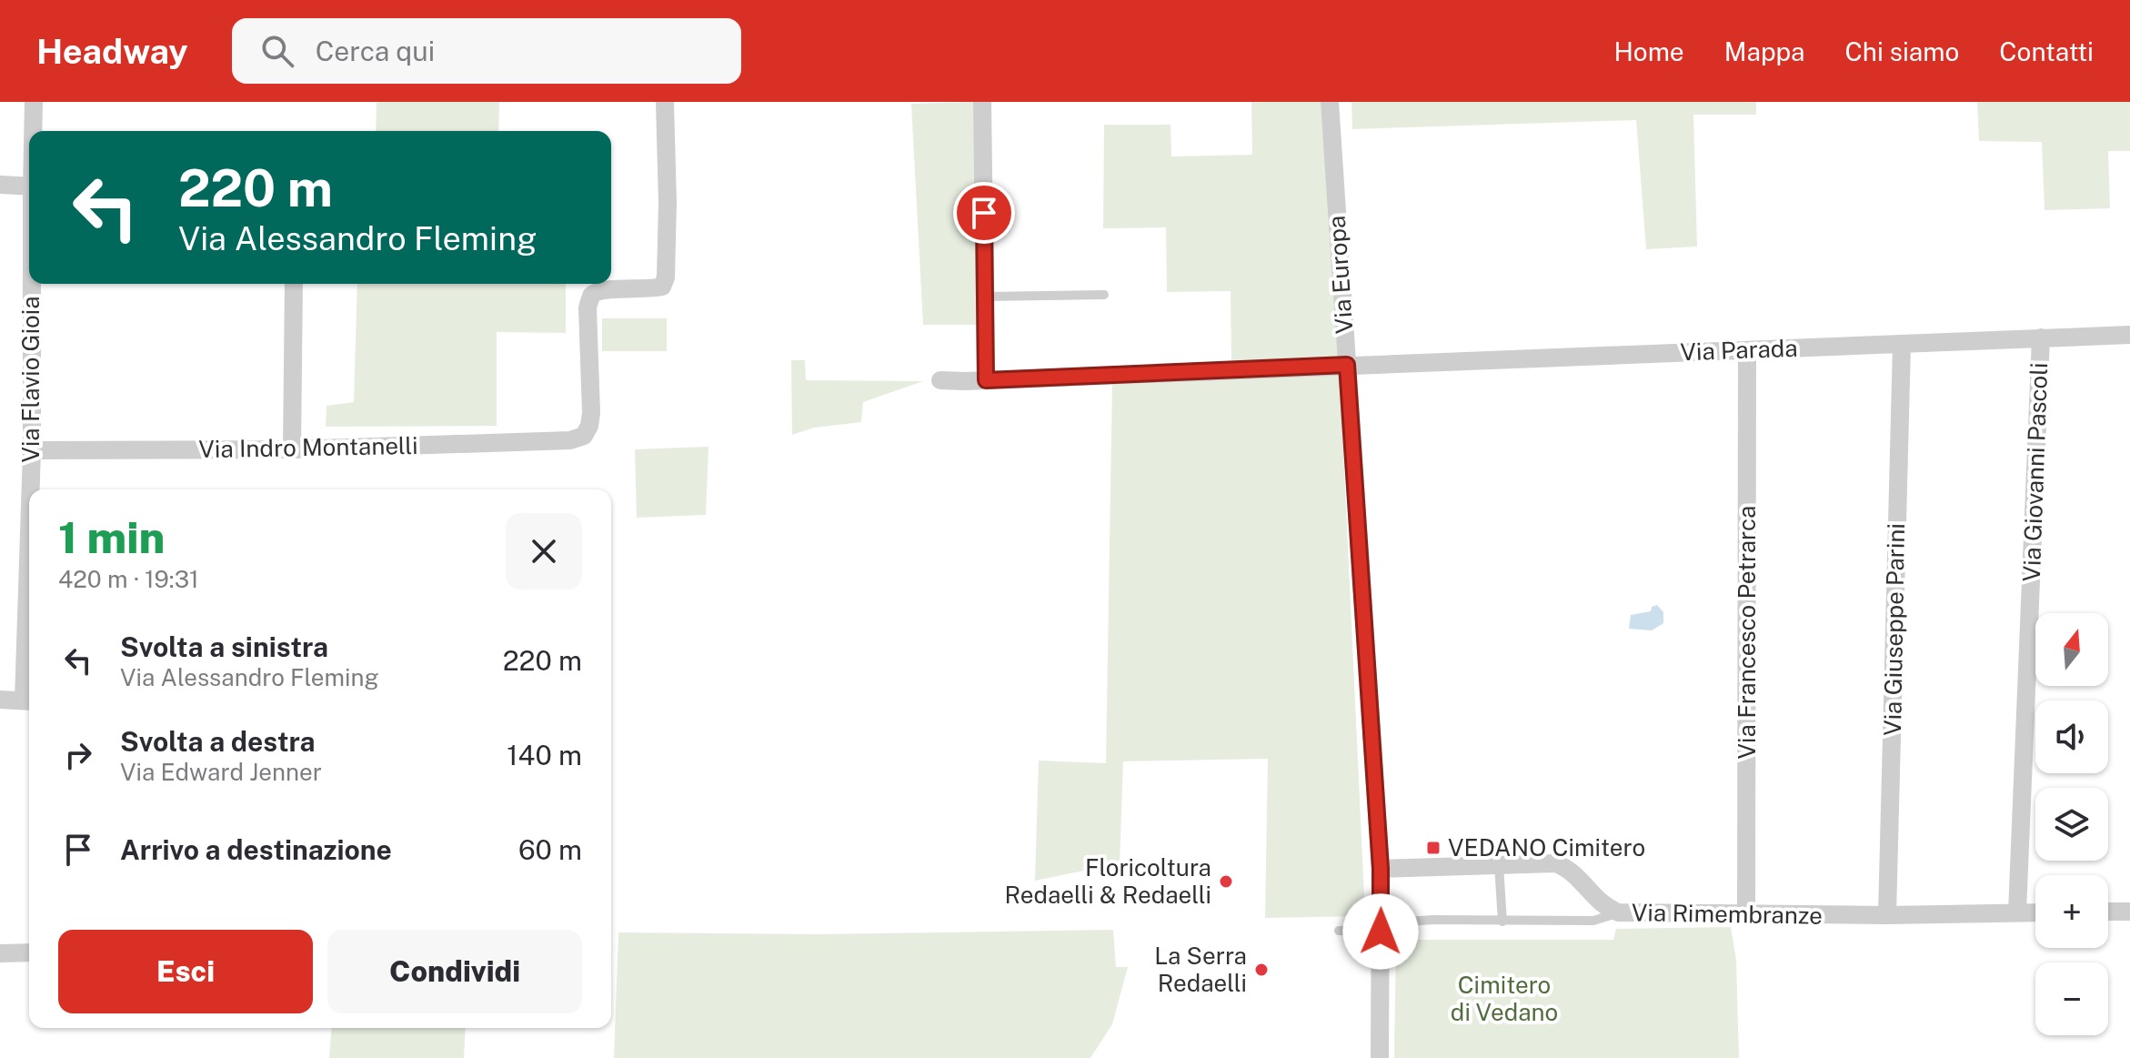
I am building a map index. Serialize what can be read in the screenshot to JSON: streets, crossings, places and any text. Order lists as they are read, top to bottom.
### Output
{
  "streets": {
    "street": [
      "Via Europa",
      "Via Parada",
      "Via Flavio Gioia",
      "Via Indro Montanelli",
      "Via Giovanni Pascoli",
      "Via Giuseppe Parini",
      "Via Francesco Petrarca",
      "Via Rimembranze"
    ]
  },
  "crossings": [
    ["Via Europa", "Via Parada"],
    ["Via Europa", "Via Rimembranze"],
    ["Via Parada", "Via Giovanni Pascoli"],
    ["Via Parada", "Via Giuseppe Parini"],
    ["Via Parada", "Via Francesco Petrarca"],
    ["Via Flavio Gioia", "Via Indro Montanelli"],
    ["Via Giovanni Pascoli", "Via Rimembranze"],
    ["Via Giuseppe Parini", "Via Rimembranze"],
    ["Via Francesco Petrarca", "Via Rimembranze"]
  ],
  "parks": ["Cimitero di Vedano"],
  "places": {
    "transit": ["VEDANO Cimitero"],
    "other": ["Floricoltura Redaelli & Redaelli", "La Serra Redaelli"]
  },
  "north": "top",
  "page": {
    "header": "Headway",
    "search": "Cerca qui",
    "nav": [
      "Home",
      "Mappa",
      "Chi siamo",
      "Contatti"
    ],
    "turn": ["220 m", "Via Alessandro Fleming"],
    "heading": ["1 min", "420 m · 19:31"],
    "map_buttons": ["+", "−"],
    "list": [
      {
        "name": "Svolta a sinistra",
        "note": "Via Alessandro Fleming",
        "value": "220 m"
      },
      {
        "name": "Svolta a destra",
        "note": "Via Edward Jenner",
        "value": "140 m"
      },
      {
        "name": "Arrivo a destinazione",
        "value": "60 m"
      }
    ],
    "buttons": ["Esci", "Condividi"]
  }
}
